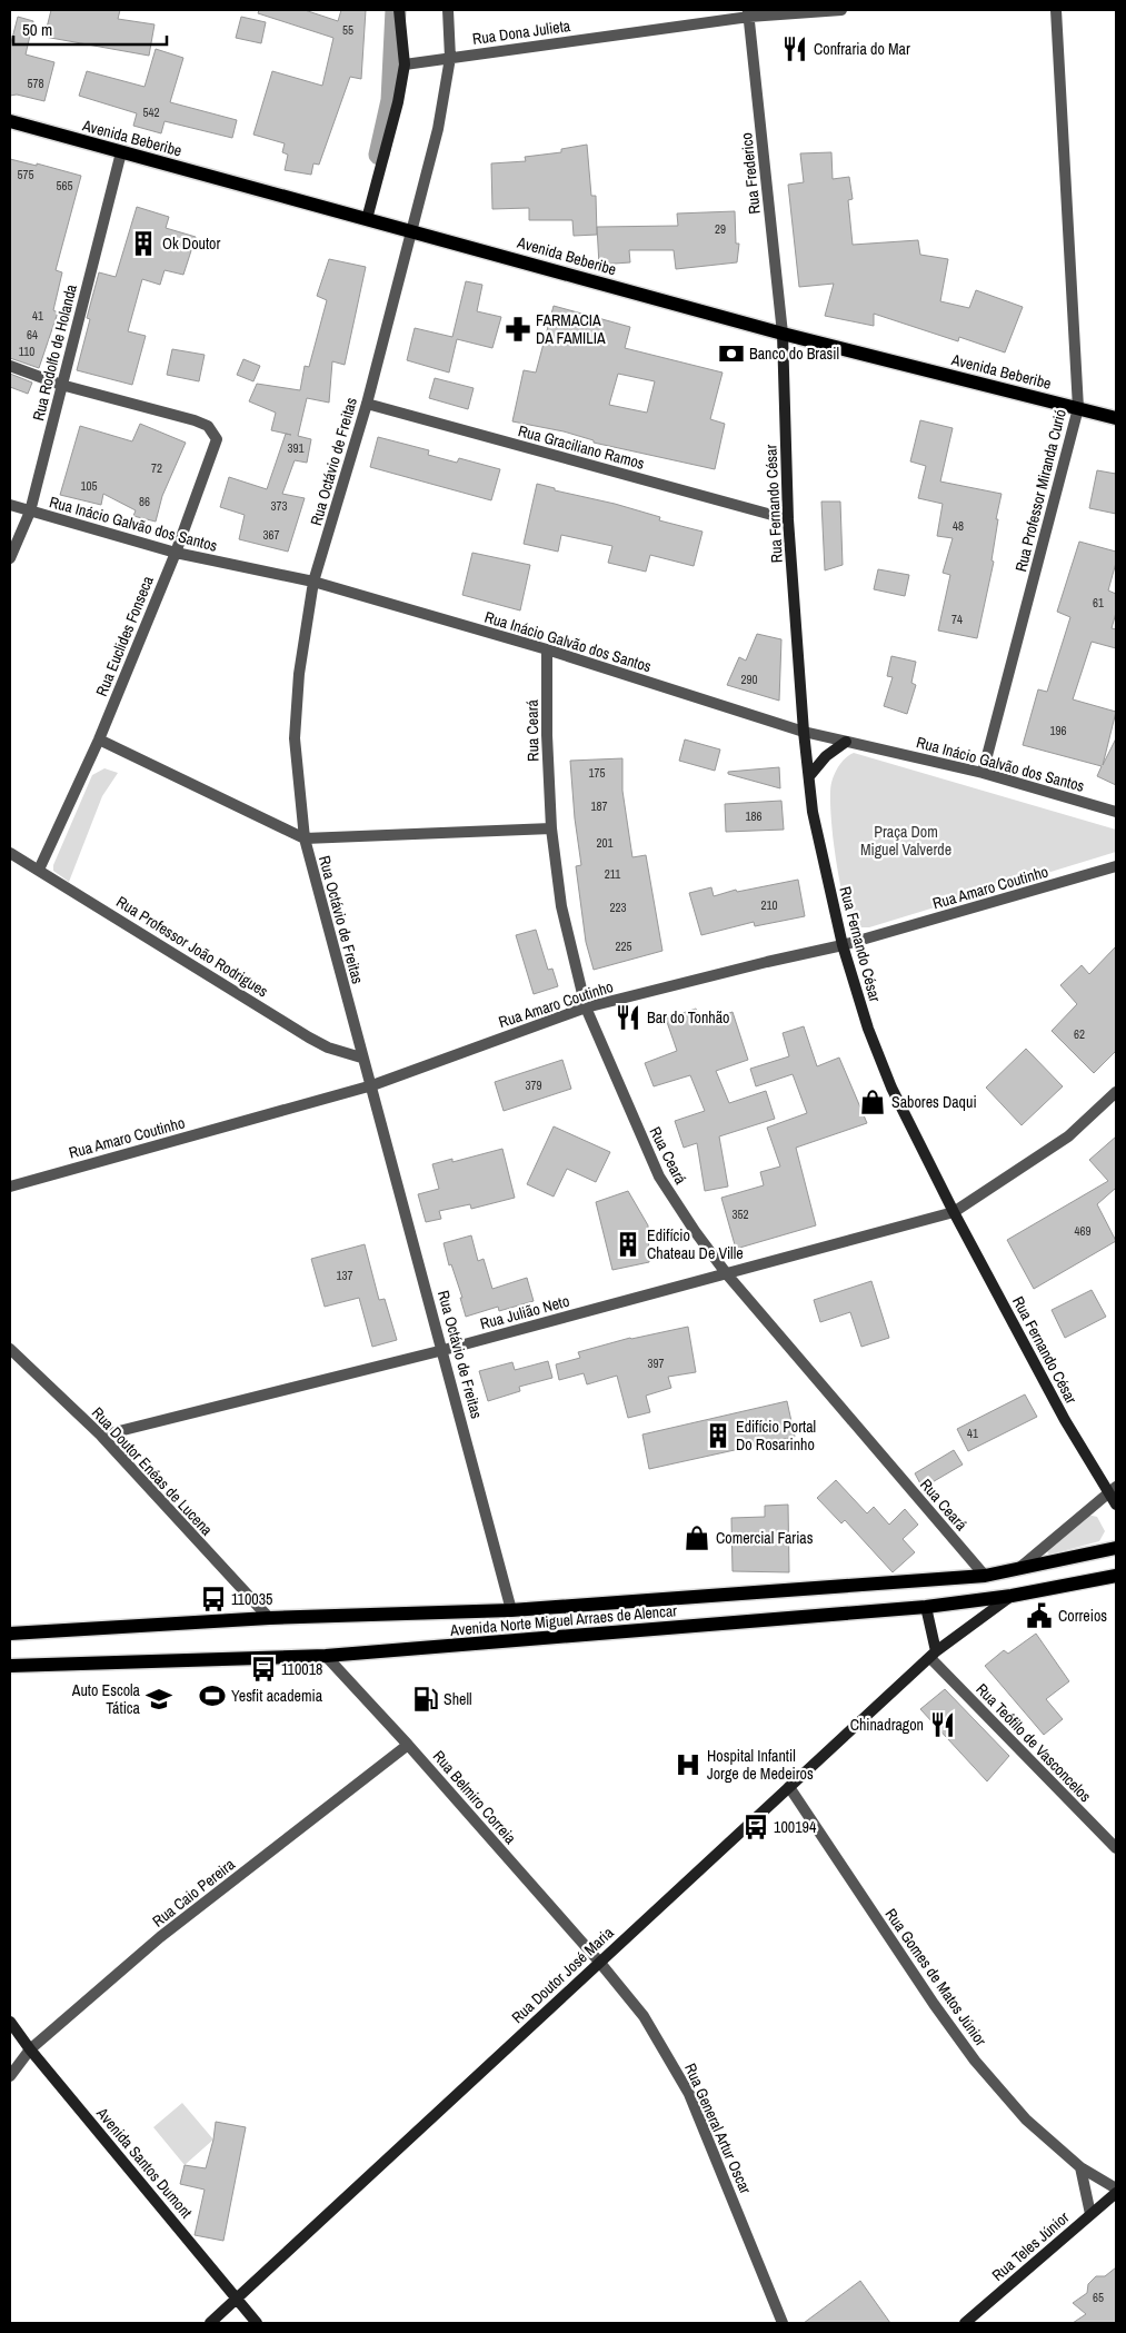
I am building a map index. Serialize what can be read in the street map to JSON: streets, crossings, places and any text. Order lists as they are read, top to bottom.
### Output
{
  "streets": {
    "main road": ["Avenida Beberibe", "Avenida Norte Miguel Arraes de Alencar"],
    "street": [
      "Rua Dona Julieta",
      "Rua Frederico",
      "Rua Rodolfo de Holanda",
      "Rua Graciliano Ramos",
      "Rua Octávio de Freitas",
      "Rua Professor Miranda Curió",
      "Rua Fernando César",
      "Rua Inácio Galvão dos Santos",
      "Rua Euclides Fonseca",
      "Rua Ceará",
      "Rua Amaro Coutinho",
      "Rua Professor João Rodrigues",
      "Rua Julião Neto",
      "Rua Doutor Enéas de Lucena",
      "Rua Teófilo de Vasconcelos",
      "Rua Belmiro Correia",
      "Rua Caio Pereira",
      "Rua Doutor José Maria",
      "Rua Gomes de Matos Júnior",
      "Rua General Artur Oscar",
      "Avenida Santos Dumont",
      "Rua Teles Júnior"
    ]
  },
  "crossings": [
    ["Rua Dona Julieta", "Rua Frederico"],
    ["Rua Dona Julieta", "Rua Octávio de Freitas"],
    ["Avenida Beberibe", "Rua Frederico"],
    ["Avenida Beberibe", "Rua Rodolfo de Holanda"],
    ["Avenida Beberibe", "Rua Octávio de Freitas"],
    ["Avenida Beberibe", "Rua Professor Miranda Curió"],
    ["Avenida Beberibe", "Rua Fernando César"],
    ["Rua Frederico", "Rua Fernando César"],
    ["Rua Rodolfo de Holanda", "Rua Inácio Galvão dos Santos"],
    ["Rua Rodolfo de Holanda", "Rua Euclides Fonseca"],
    ["Rua Graciliano Ramos", "Rua Octávio de Freitas"],
    ["Rua Graciliano Ramos", "Rua Fernando César"],
    ["Rua Octávio de Freitas", "Rua Inácio Galvão dos Santos"],
    ["Rua Octávio de Freitas", "Rua Amaro Coutinho"],
    ["Rua Octávio de Freitas", "Rua Professor João Rodrigues"],
    ["Rua Octávio de Freitas", "Rua Julião Neto"],
    ["Rua Octávio de Freitas", "Avenida Norte Miguel Arraes de Alencar"],
    ["Rua Professor Miranda Curió", "Rua Inácio Galvão dos Santos"],
    ["Rua Fernando César", "Rua Inácio Galvão dos Santos"],
    ["Rua Fernando César", "Rua Amaro Coutinho"],
    ["Rua Fernando César", "Rua Julião Neto"],
    ["Rua Inácio Galvão dos Santos", "Rua Euclides Fonseca"],
    ["Rua Inácio Galvão dos Santos", "Rua Ceará"],
    ["Rua Euclides Fonseca", "Rua Professor João Rodrigues"],
    ["Rua Ceará", "Rua Amaro Coutinho"],
    ["Rua Ceará", "Rua Julião Neto"],
    ["Rua Ceará", "Avenida Norte Miguel Arraes de Alencar"],
    ["Rua Julião Neto", "Rua Doutor Enéas de Lucena"],
    ["Rua Doutor Enéas de Lucena", "Avenida Norte Miguel Arraes de Alencar"],
    ["Avenida Norte Miguel Arraes de Alencar", "Rua Belmiro Correia"],
    ["Avenida Norte Miguel Arraes de Alencar", "Rua Doutor José Maria"],
    ["Rua Teófilo de Vasconcelos", "Rua Doutor José Maria"],
    ["Rua Belmiro Correia", "Rua Caio Pereira"],
    ["Rua Belmiro Correia", "Rua Doutor José Maria"],
    ["Rua Belmiro Correia", "Rua General Artur Oscar"],
    ["Rua Caio Pereira", "Avenida Santos Dumont"],
    ["Rua Doutor José Maria", "Rua Gomes de Matos Júnior"],
    ["Rua Doutor José Maria", "Rua General Artur Oscar"],
    ["Rua Doutor José Maria", "Avenida Santos Dumont"],
    ["Rua Gomes de Matos Júnior", "Rua Teles Júnior"]
  ],
  "parks": ["Praça Dom Miguel Valverde"],
  "places": {
    "restaurant": ["Confraria do Mar", "Bar do Tonhão", "Chinadragon"],
    "building": ["Ok Doutor", "Edifício Chateau De Ville", "Edifício Portal Do Rosarinho"],
    "pharmacy": ["FARMACIA DA FAMILIA"],
    "bank": ["Banco do Brasil"],
    "shop": ["Sabores Daqui", "Comercial Farias"],
    "bus stop": ["110035", "110018", "100194"],
    "public building": ["Correios"],
    "sports": ["Yesfit academia"],
    "school or university": ["Auto Escola Tática"],
    "fuel station": ["Shell"],
    "hospital": ["Hospital Infantil Jorge de Medeiros"]
  },
  "house_numbers": [
    "55",
    "578",
    "542",
    "575",
    "565",
    "29",
    "41",
    "64",
    "110",
    "391",
    "72",
    "105",
    "86",
    "373",
    "48",
    "367",
    "61",
    "74",
    "290",
    "196",
    "175",
    "187",
    "186",
    "201",
    "211",
    "210",
    "223",
    "225",
    "62",
    "379",
    "352",
    "469",
    "137",
    "397",
    "41",
    "65"
  ],
  "scale_bar": "50 m"
}
